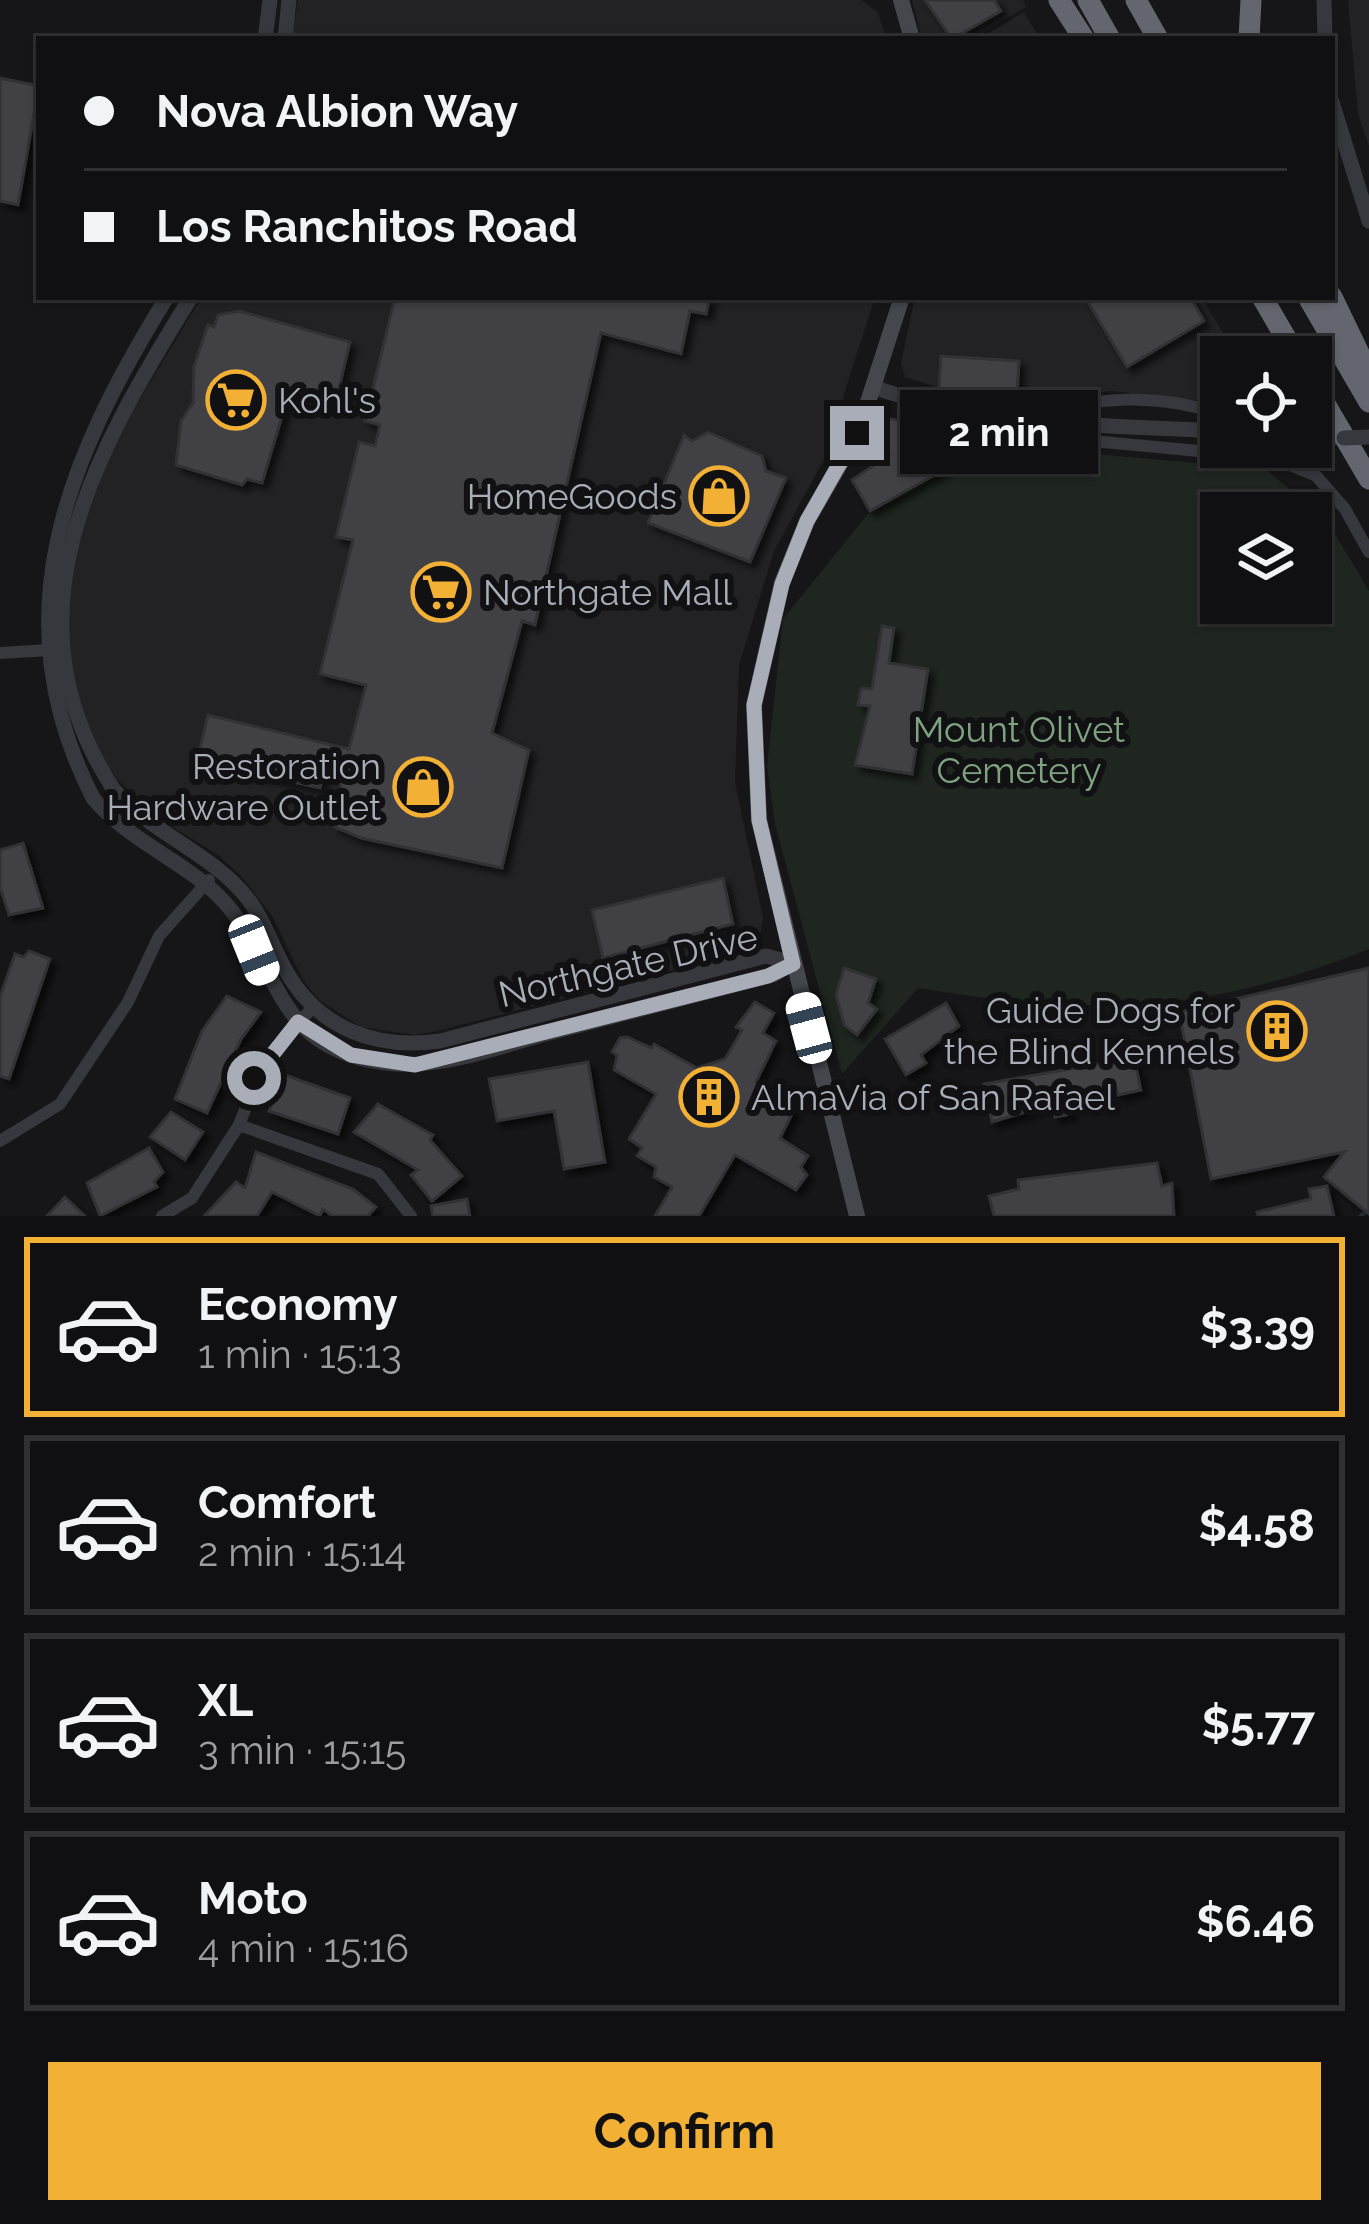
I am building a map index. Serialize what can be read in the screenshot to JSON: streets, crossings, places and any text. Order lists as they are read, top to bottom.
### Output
{
  "streets": {
    "street": ["Northgate Drive"]
  },
  "parks": ["Mount Olivet Cemetery"],
  "places": {
    "supermarket": ["Kohl's", "Northgate Mall"],
    "shop": ["HomeGoods", "Restoration Hardware Outlet"],
    "building": ["Guide Dogs for the Blind Kennels", "AlmaVia of San Rafael"]
  },
  "page": {
    "banner": ["Nova Albion Way", "Los Ranchitos Road"],
    "bubble": "2 min",
    "list": [
      {
        "name": "Economy",
        "note": "1 min · 15:13",
        "value": "$3.39"
      },
      {
        "name": "Comfort",
        "note": "2 min · 15:14",
        "value": "$4.58"
      },
      {
        "name": "XL",
        "note": "3 min · 15:15",
        "value": "$5.77"
      },
      {
        "name": "Moto",
        "note": "4 min · 15:16",
        "value": "$6.46"
      }
    ],
    "buttons": "Confirm"
  }
}
